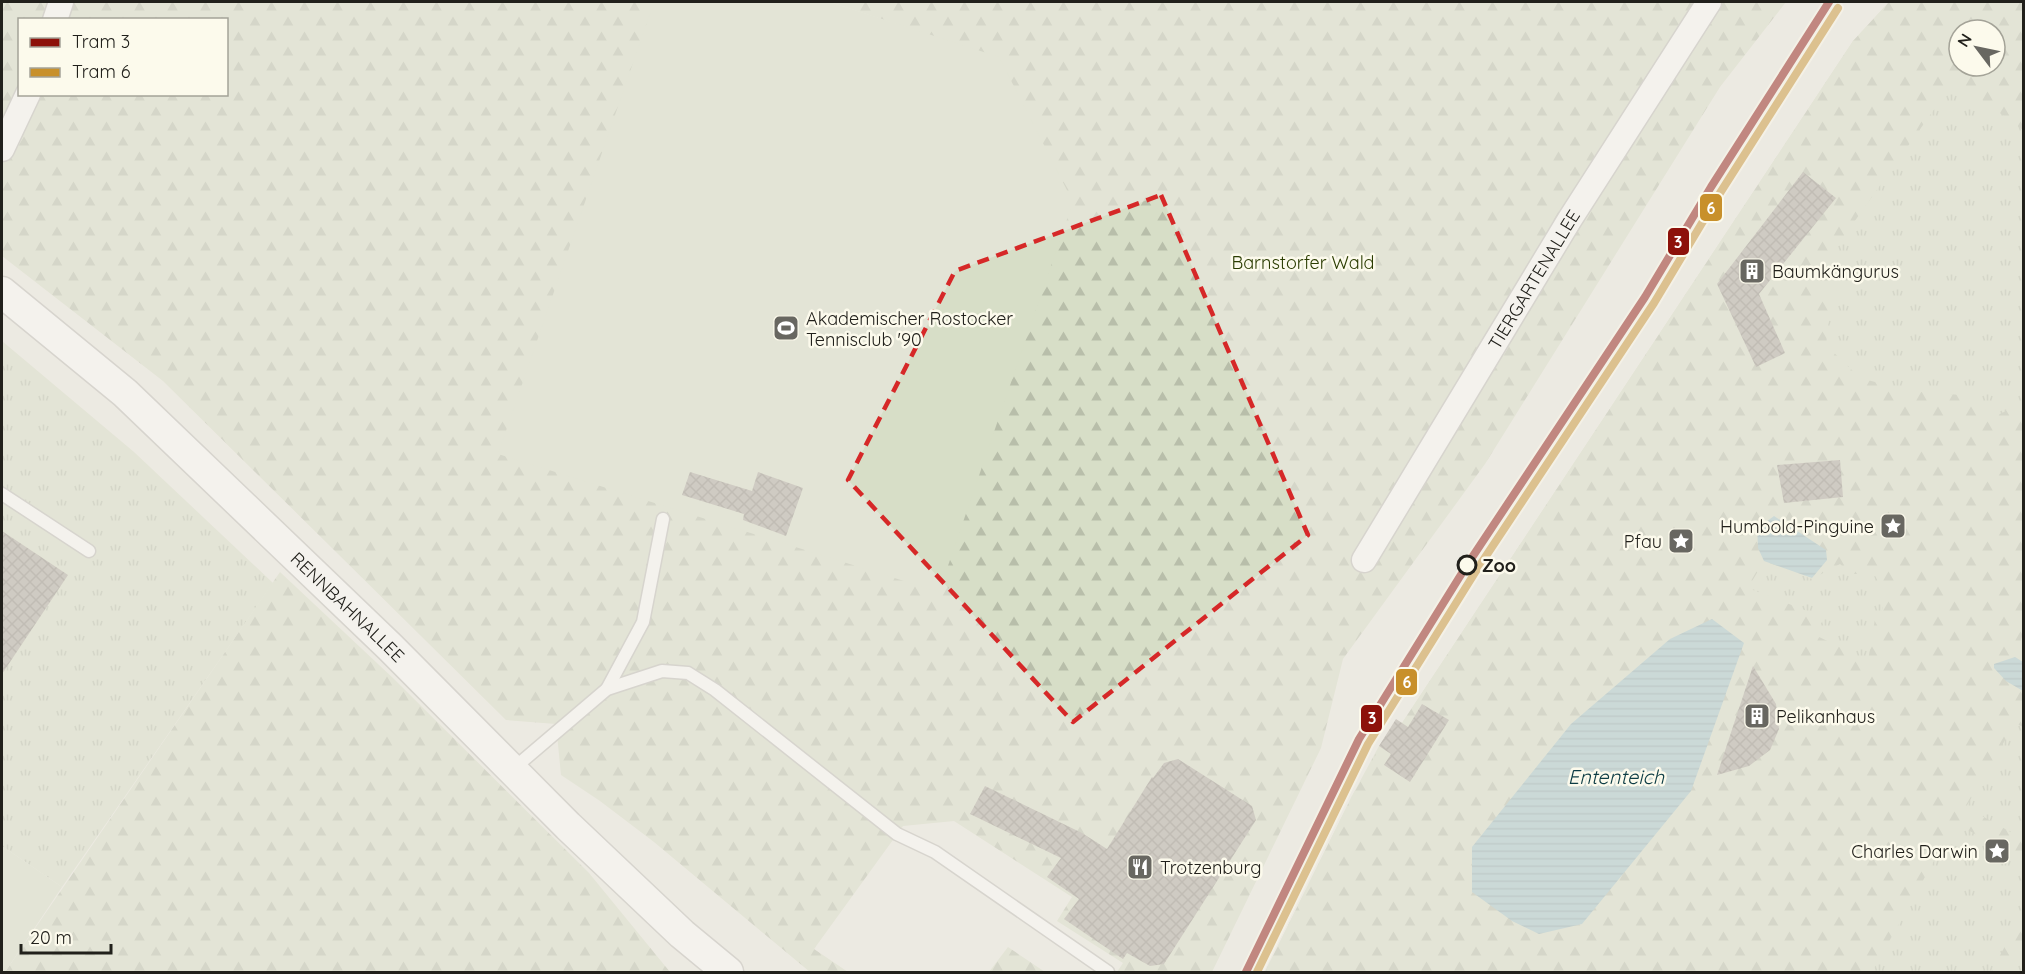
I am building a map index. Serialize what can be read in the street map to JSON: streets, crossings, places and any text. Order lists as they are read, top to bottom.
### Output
{
  "streets": {
    "street": ["TIERGARTENALLEE", "RENNBAHNALLEE"]
  },
  "water": ["Ententeich"],
  "parks": ["Barnstorfer Wald"],
  "places": {
    "building": ["Baumkängurus", "Pelikanhaus"],
    "sports": ["Akademischer Rostocker Tennisclub '90"],
    "place": ["Humbold-Pinguine", "Pfau", "Charles Darwin"],
    "other": ["Zoo"],
    "restaurant": ["Trotzenburg"]
  },
  "lines": ["tram line 3", "tram line 6"],
  "legend": ["Tram 3", "Tram 6"],
  "scale_bar": "20 m",
  "north": "top left"
}
